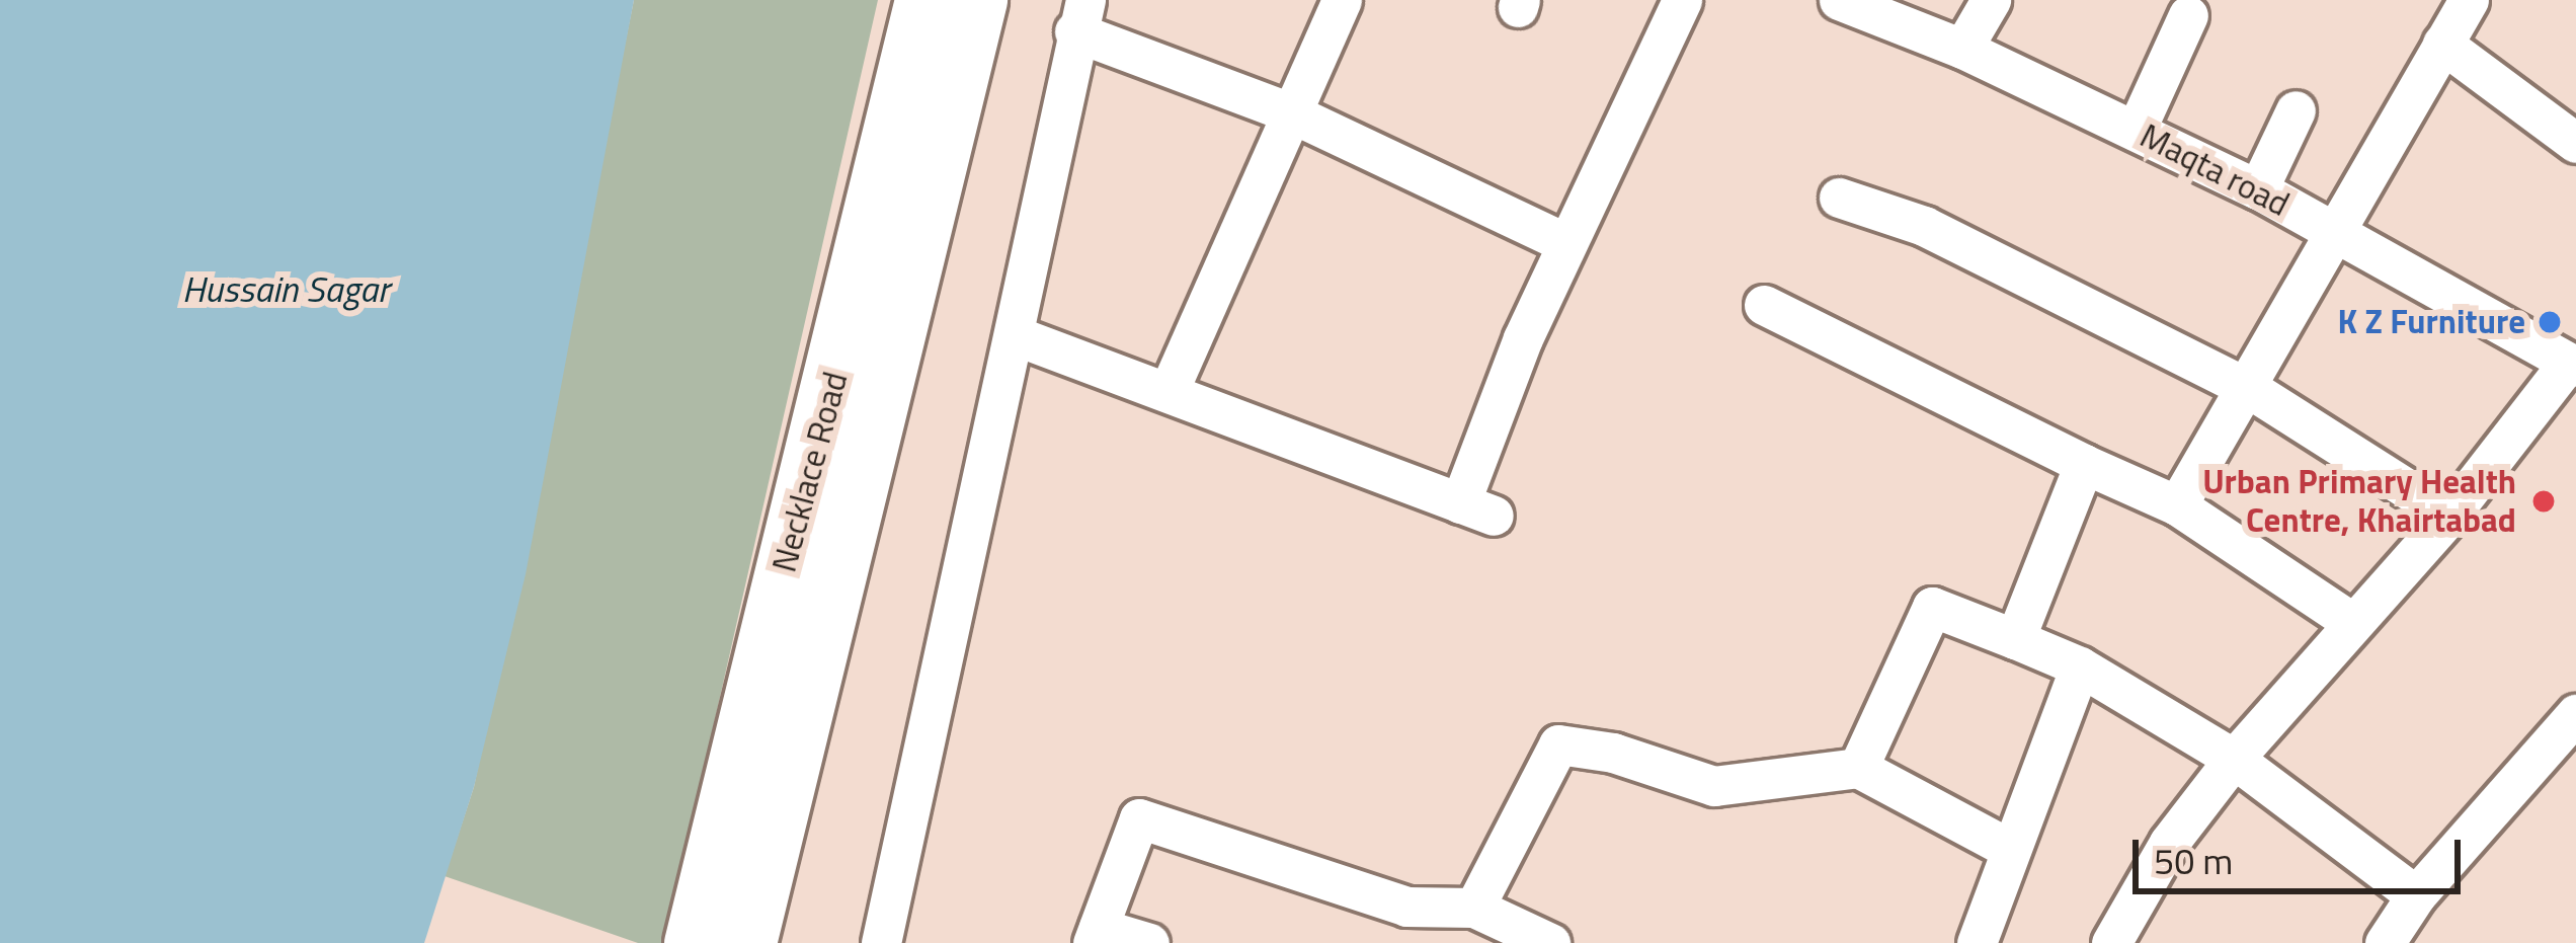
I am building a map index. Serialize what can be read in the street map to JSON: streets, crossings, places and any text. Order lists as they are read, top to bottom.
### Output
{
  "streets": {
    "main road": ["Necklace Road"],
    "street": ["Maqta road"]
  },
  "water": ["Hussain Sagar"],
  "places": ["K Z Furniture", "Urban Primary Health Centre, Khairtabad"],
  "scale_bar": "50 m"
}
